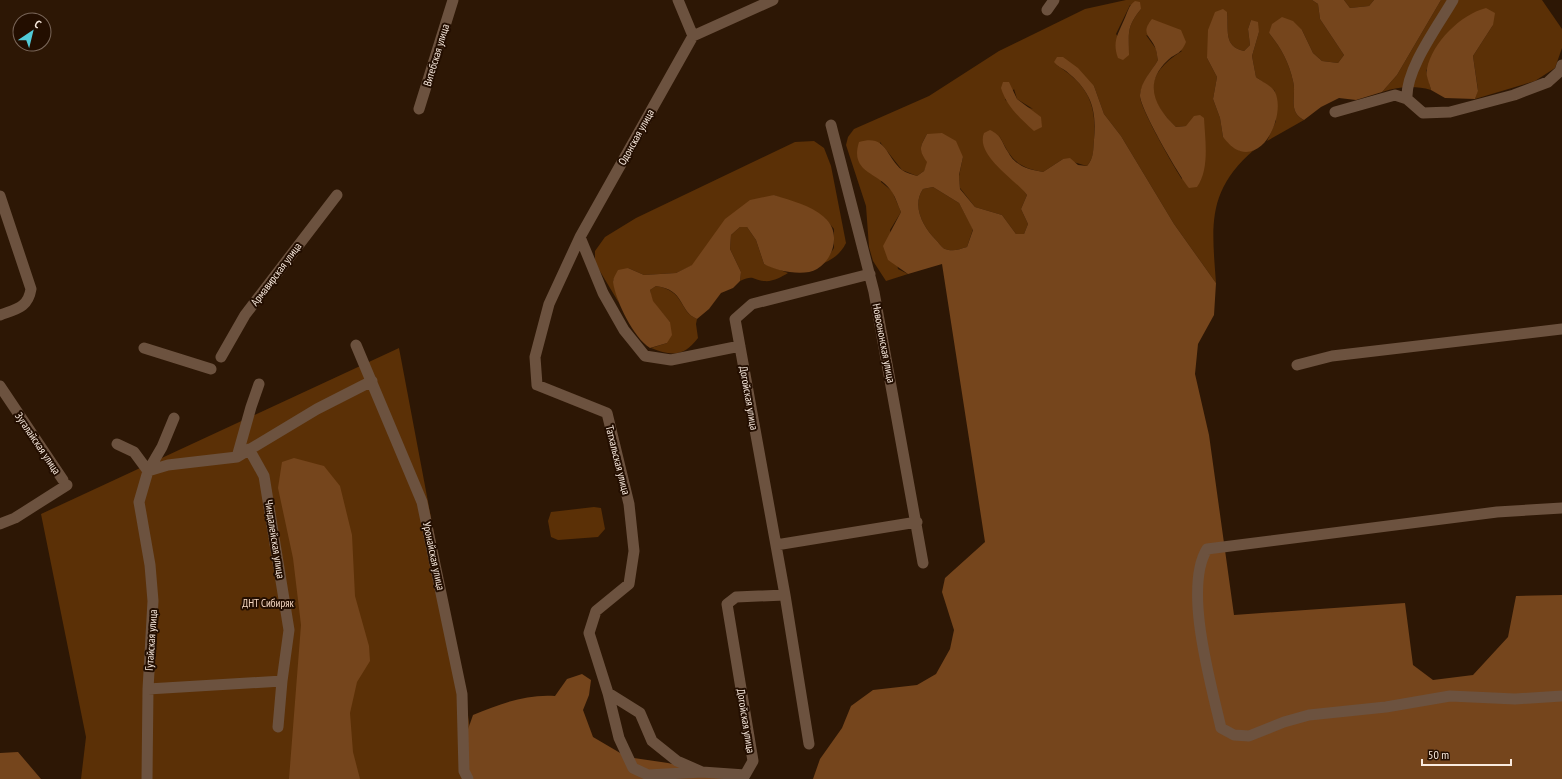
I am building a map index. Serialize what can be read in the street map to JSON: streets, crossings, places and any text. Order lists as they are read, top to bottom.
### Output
{
  "streets": {
    "street": [
      "Витебская улица",
      "Одонская улица",
      "Армавирская улица",
      "Новоононская улица",
      "Догойская улица",
      "Зугалайская улица",
      "Татхальская улица",
      "Чиндалейская улица",
      "Уронайская улица",
      "Гутайская улица"
    ]
  },
  "crossings": [
    ["Одонская улица", "Татхальская улица"],
    ["Новоононская улица", "Догойская улица"],
    ["Догойская улица", "Татхальская улица"]
  ],
  "parks": ["ДНТ Сибиряк"],
  "scale_bar": "50 m",
  "north": "top right"
}
